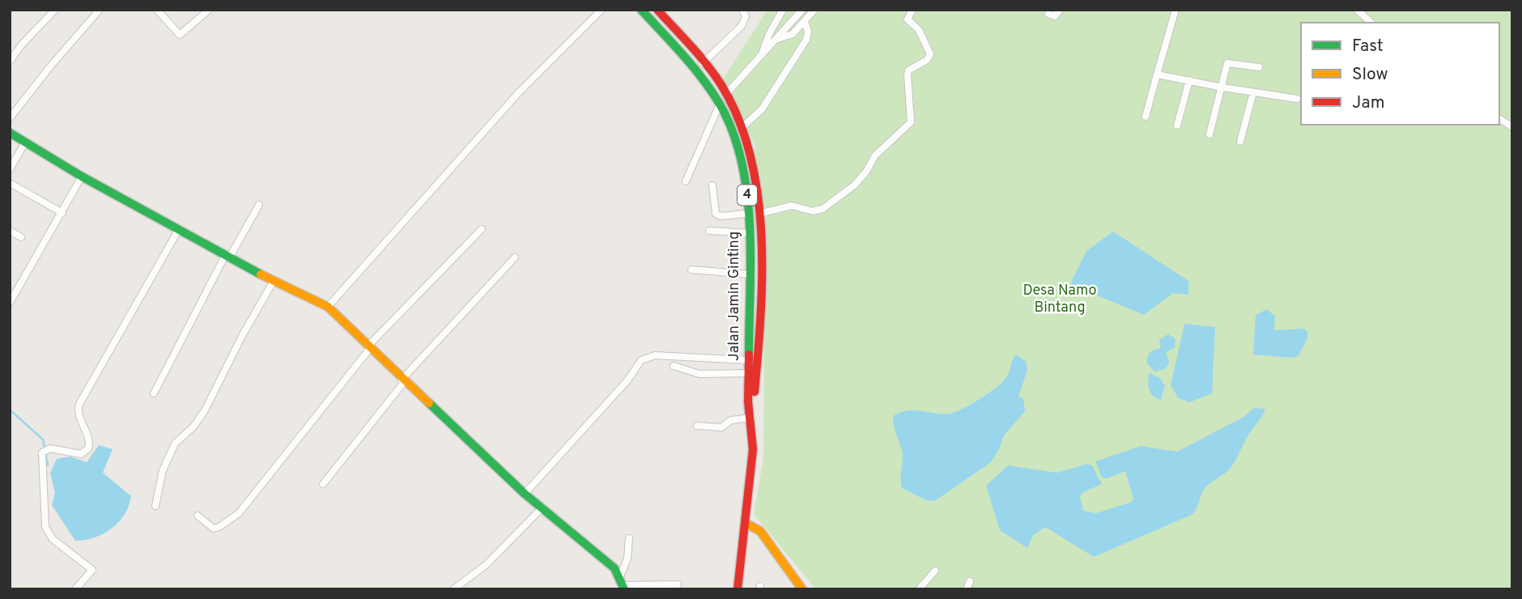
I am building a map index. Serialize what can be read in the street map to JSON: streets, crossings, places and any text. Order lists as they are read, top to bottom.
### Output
{
  "streets": {
    "main road": ["4", "Jalan Jamin Ginting"]
  },
  "parks": ["Desa Namo Bintang"],
  "legend": ["Fast", "Slow", "Jam"]
}
